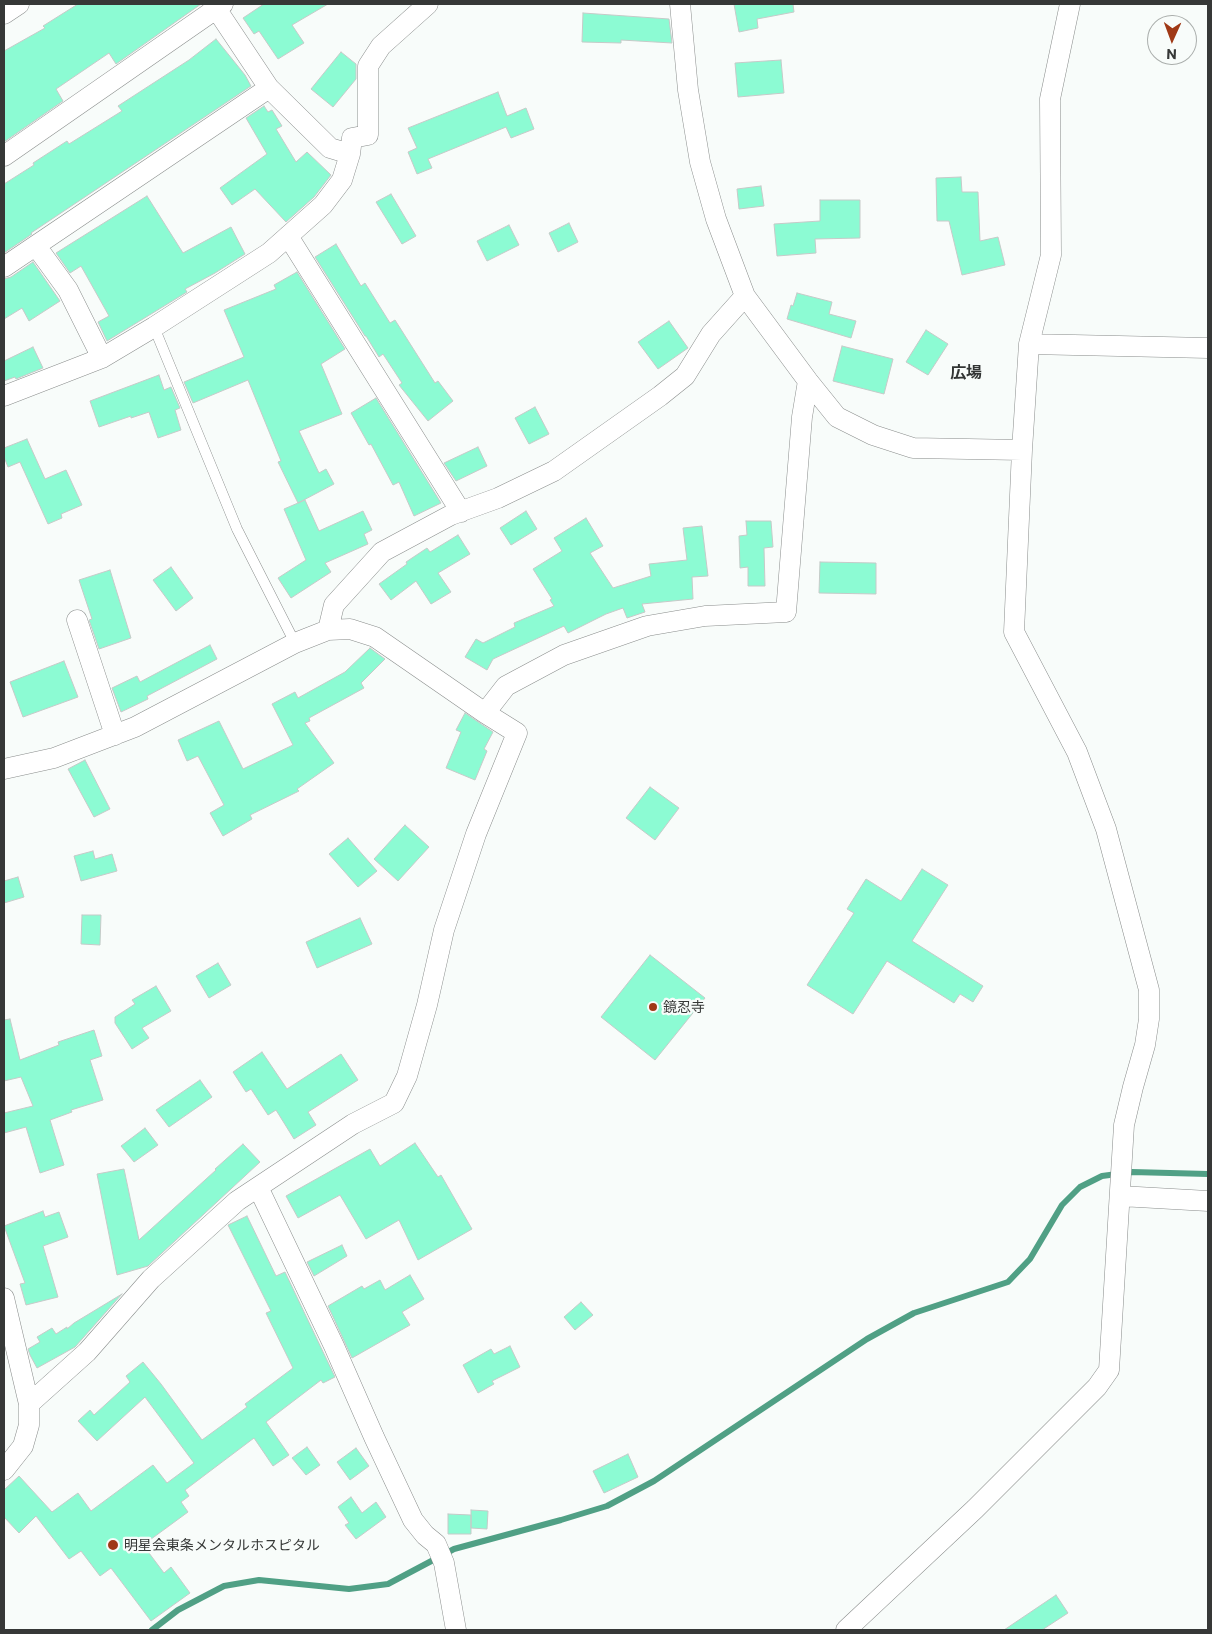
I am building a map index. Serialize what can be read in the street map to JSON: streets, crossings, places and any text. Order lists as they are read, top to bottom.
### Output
{
  "districts": ["広場"],
  "places": ["鏡忍寺", "明星会東条メンタルホスピタル"],
  "north": "bottom"
}
